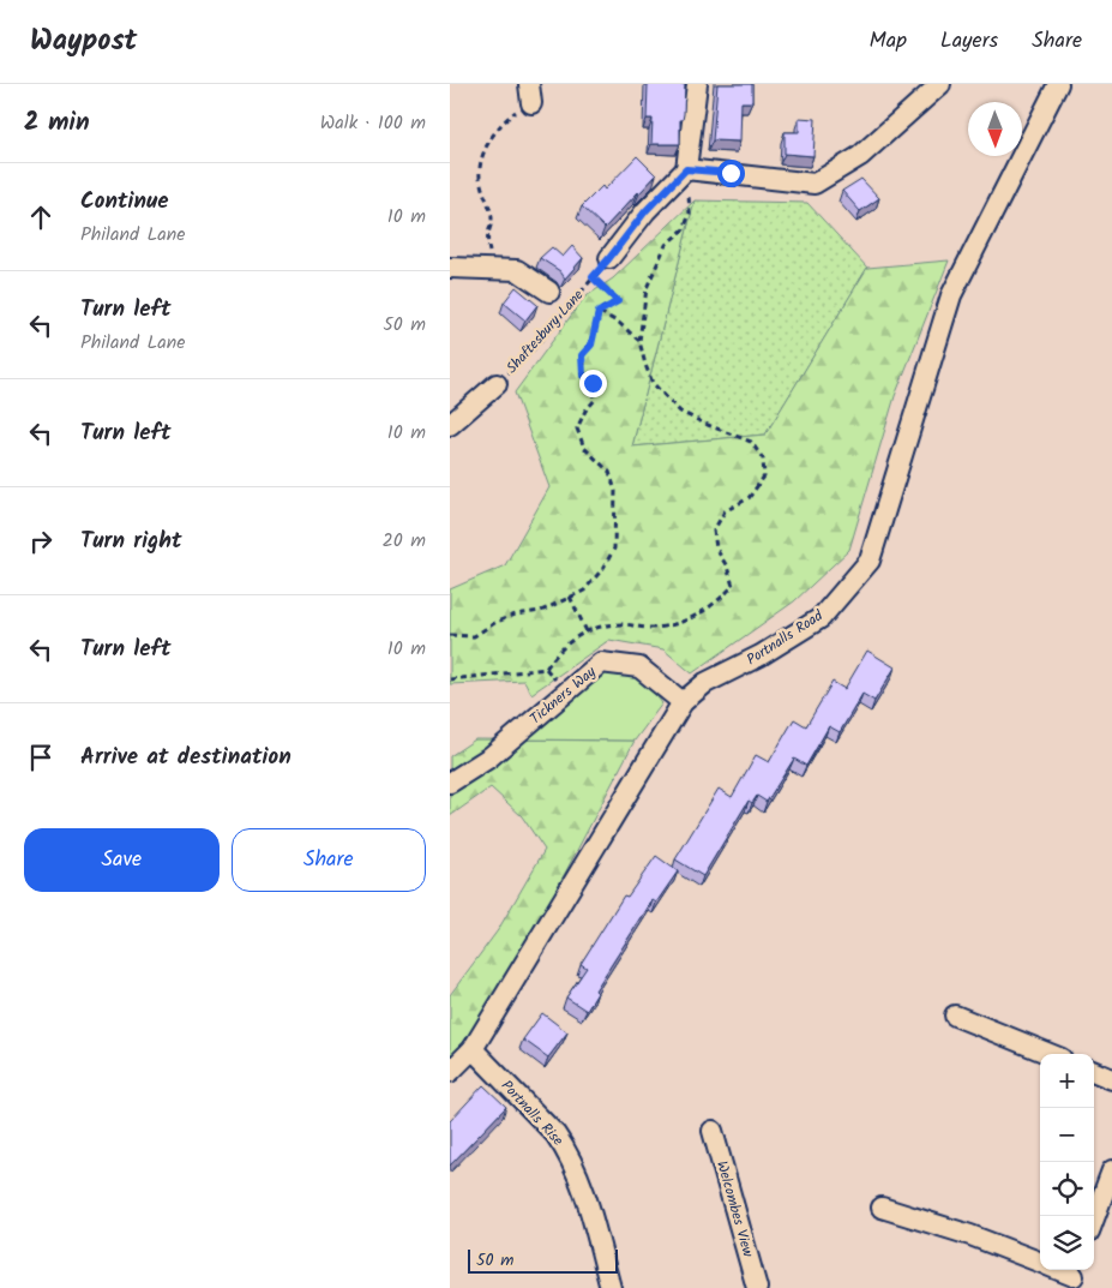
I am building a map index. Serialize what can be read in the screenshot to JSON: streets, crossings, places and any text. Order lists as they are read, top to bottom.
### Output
{
  "streets": {
    "street": [
      "Shaftesbury Lane",
      "Portnalls Road",
      "Tickners Way",
      "Portnalls Rise",
      "Welcombes View"
    ]
  },
  "crossings": [
    ["Portnalls Road", "Tickners Way"],
    ["Portnalls Road", "Portnalls Rise"]
  ],
  "scale_bar": "50 m",
  "north": "bottom",
  "page": {
    "header": "Waypost",
    "nav": ["Map", "Layers", "Share"],
    "heading": ["2 min", "Walk · 100 m"],
    "list": [
      ["Continue", "Philand Lane", "10 m"],
      ["Turn left", "Philand Lane", "50 m"],
      ["Turn left", "10 m"],
      ["Turn right", "20 m"],
      ["Turn left", "10 m"],
      "Arrive at destination"
    ],
    "buttons": ["Save", "Share"],
    "map_buttons": ["+", "−"],
    "scale": "50 m"
  }
}
